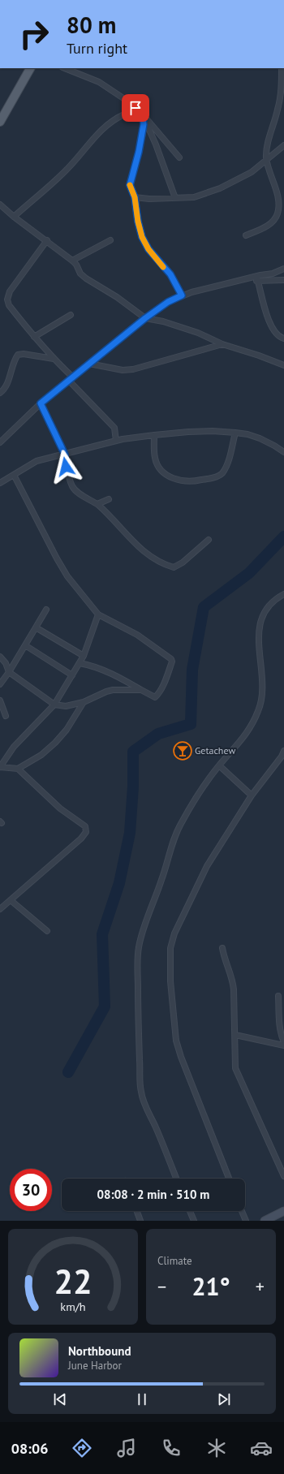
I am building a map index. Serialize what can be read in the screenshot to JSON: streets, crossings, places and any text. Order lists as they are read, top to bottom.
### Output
{
  "places": {
    "bar": ["Getachew"]
  },
  "page": {
    "turn": ["80 m", "Turn right"],
    "limit": "30",
    "trip": "08:08 · 2 min · 510 m",
    "tile": "Climate",
    "heat": ["−", "21°", "+"],
    "song": ["Northbound", "June Harbor"],
    "tabs": "08:06",
    "gauge": ["22", "km/h"]
  }
}
